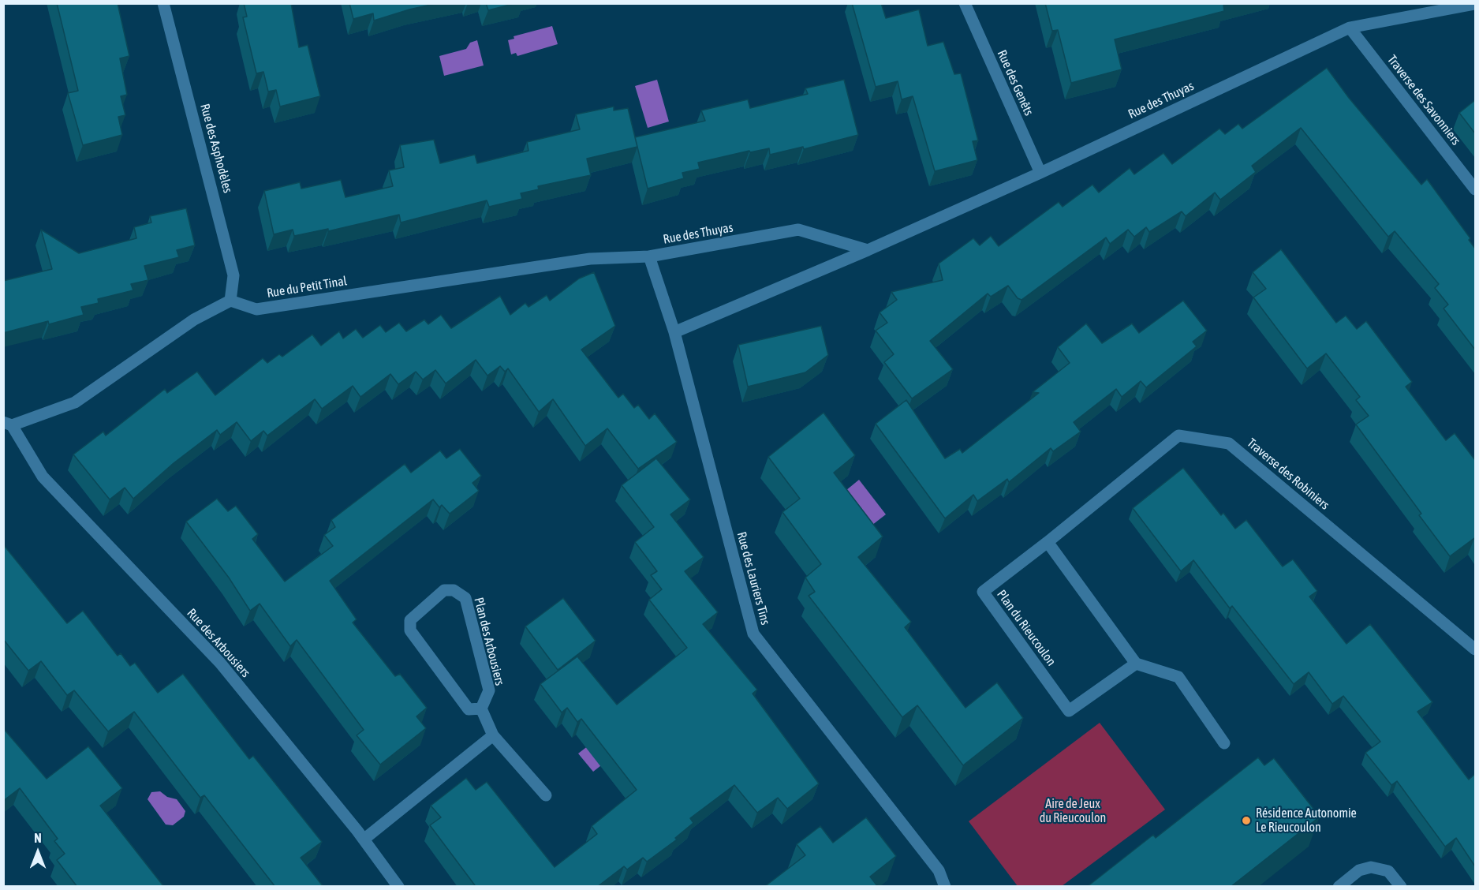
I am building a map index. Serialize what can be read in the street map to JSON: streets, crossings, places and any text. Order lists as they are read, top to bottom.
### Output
{
  "streets": {
    "street": [
      "Rue des Genêts",
      "Rue des Thuyas",
      "Traverse des Savonniers",
      "Rue des Asphodèles",
      "Rue du Petit Tinal",
      "Traverse des Robiniers",
      "Rue des Lauriers Tins",
      "Plan du Rieucoulon",
      "Plan des Arbousiers",
      "Rue des Arbousiers"
    ]
  },
  "crossings": [
    ["Rue des Genêts", "Rue des Thuyas"],
    ["Rue des Thuyas", "Traverse des Savonniers"],
    ["Rue des Thuyas", "Rue du Petit Tinal"],
    ["Rue des Thuyas", "Rue des Lauriers Tins"],
    ["Rue des Asphodèles", "Rue du Petit Tinal"],
    ["Traverse des Robiniers", "Plan du Rieucoulon"]
  ],
  "parks": ["Aire de Jeux du Rieucoulon"],
  "places": ["Résidence Autonomie Le Rieucoulon"],
  "north": "top"
}
